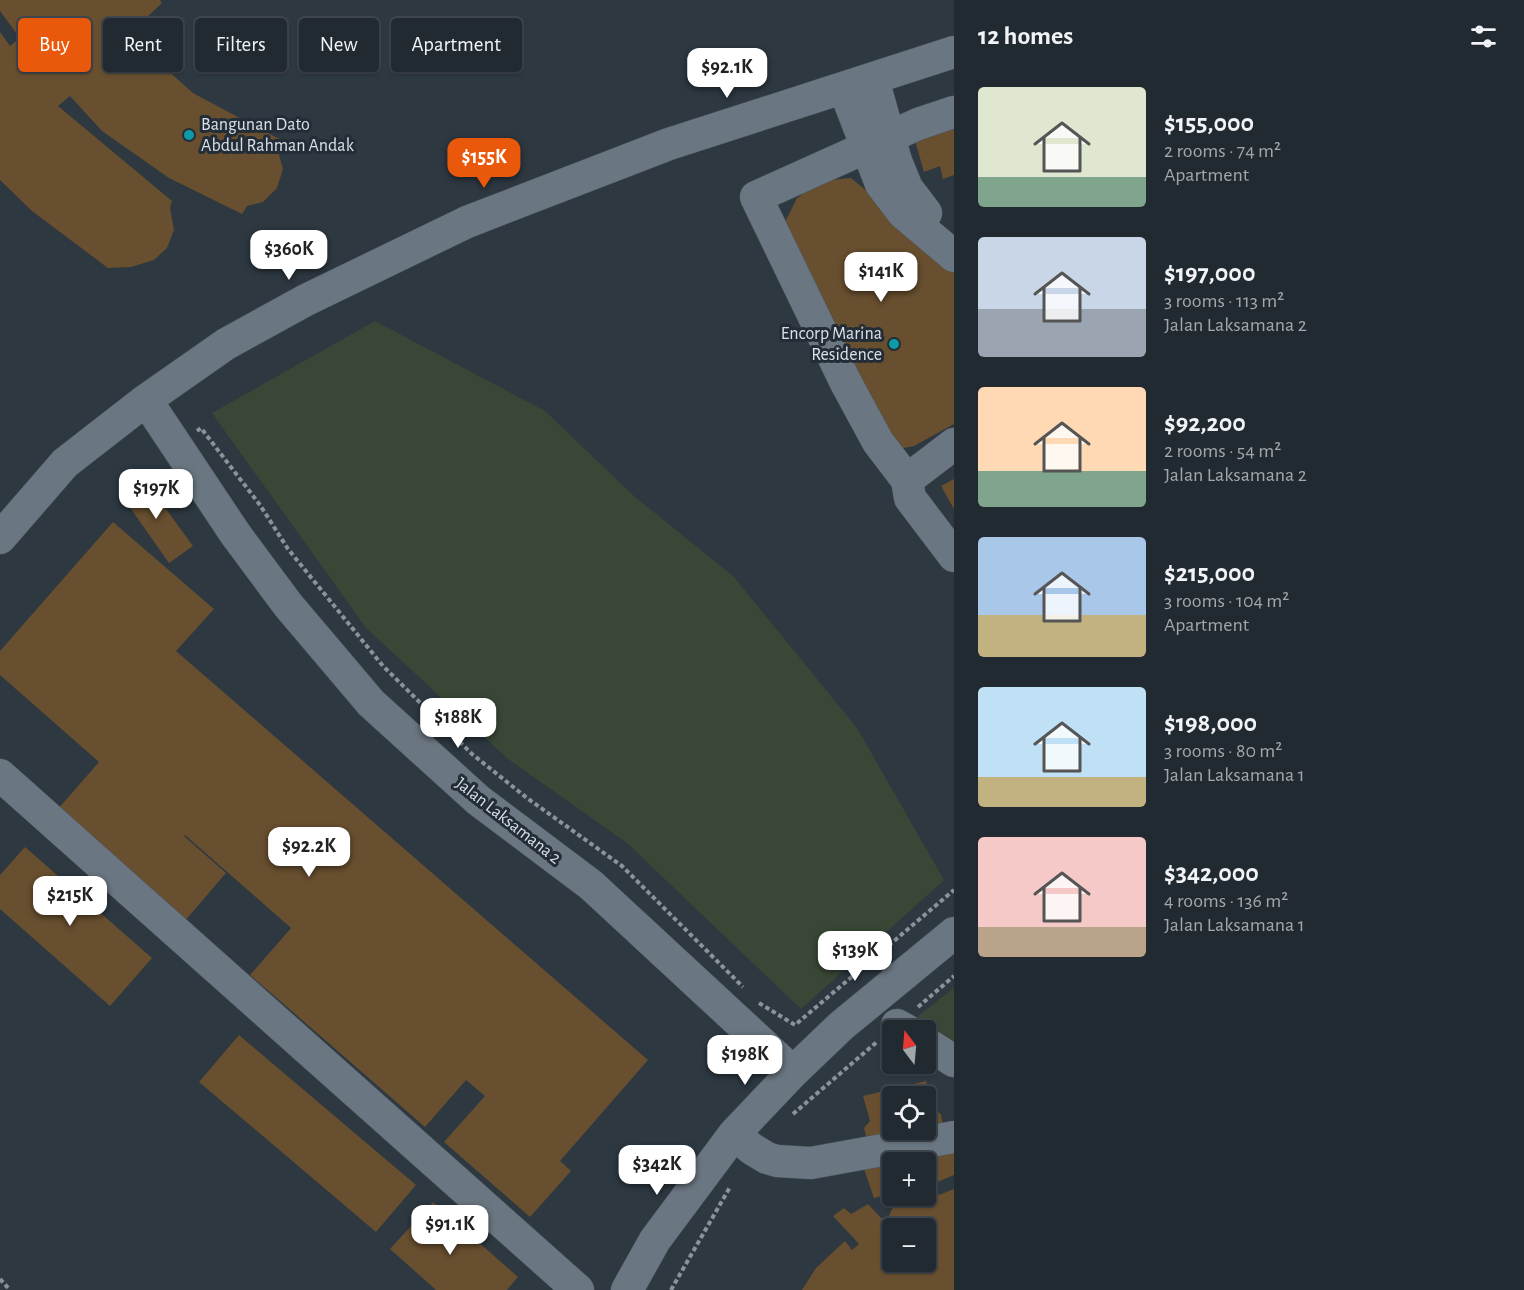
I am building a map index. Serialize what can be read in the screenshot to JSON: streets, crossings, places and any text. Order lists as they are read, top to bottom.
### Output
{
  "streets": {
    "street": ["Jalan Laksamana 2"]
  },
  "places": ["Bangunan Dato Abdul Rahman Andak", "Encorp Marina Residence"],
  "north": "top",
  "page": {
    "heading": "12 homes",
    "chip": [
      "Buy",
      "Rent",
      "Filters",
      "New",
      "Apartment"
    ],
    "price": [
      "$92.1K",
      "$155K",
      "$360K",
      "$141K",
      "$197K",
      "$188K",
      "$92.2K",
      "$215K",
      "$139K",
      "$198K",
      "$342K",
      "$91.1K"
    ],
    "list": [
      {
        "name": "$155,000",
        "note": "2 rooms · 74 m² · Apartment"
      },
      {
        "name": "$197,000",
        "note": "3 rooms · 113 m² · Jalan Laksamana 2"
      },
      {
        "name": "$92,200",
        "note": "2 rooms · 54 m² · Jalan Laksamana 2"
      },
      {
        "name": "$215,000",
        "note": "3 rooms · 104 m² · Apartment"
      },
      {
        "name": "$198,000",
        "note": "3 rooms · 80 m² · Jalan Laksamana 1"
      },
      {
        "name": "$342,000",
        "note": "4 rooms · 136 m² · Jalan Laksamana 1"
      }
    ],
    "map_buttons": ["+", "−"]
  }
}
